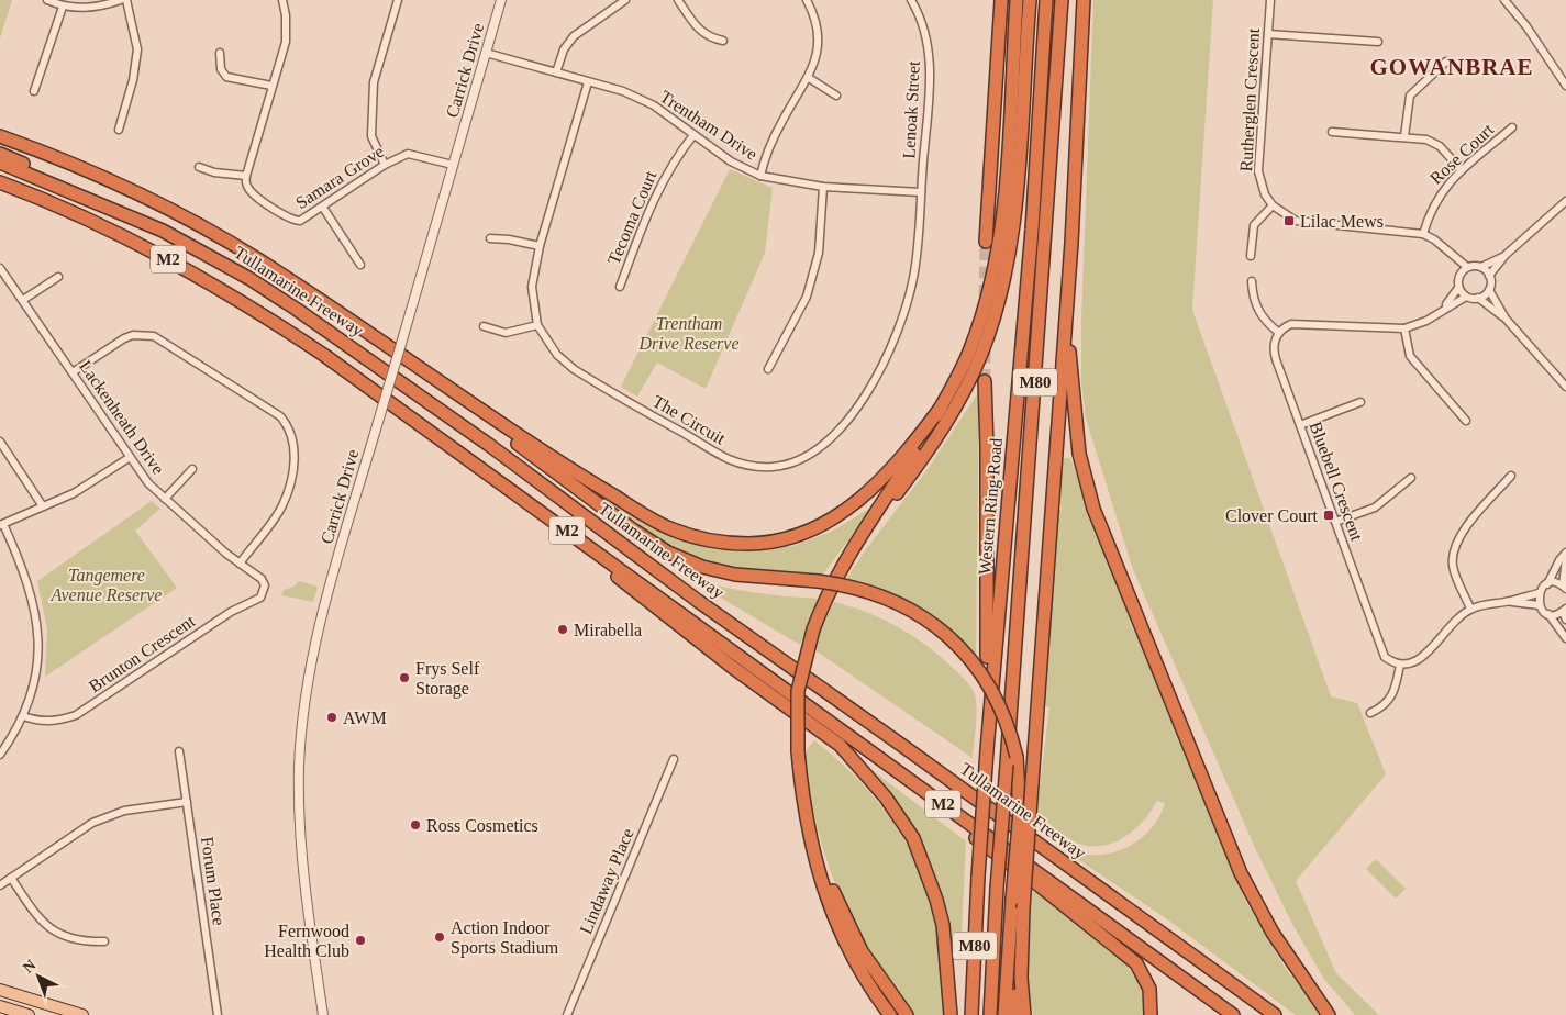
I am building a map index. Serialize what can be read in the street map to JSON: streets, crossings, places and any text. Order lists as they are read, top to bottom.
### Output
{
  "streets": {
    "highway": [
      "M2",
      "Tullamarine Freeway",
      "M80",
      "Western Ring Road"
    ],
    "street": [
      "Carrick Drive",
      "Rutherglen Crescent",
      "Lenoak Street",
      "Trentham Drive",
      "Rose Court",
      "Samara Grove",
      "Tecoma Court",
      "Lackenheath Drive",
      "The Circuit",
      "Bluebell Crescent",
      "Brunton Crescent",
      "Forum Place",
      "Lindaway Place"
    ]
  },
  "crossings": [
    ["Carrick Drive", "Trentham Drive"],
    ["Carrick Drive", "Samara Grove"],
    ["Lenoak Street", "Trentham Drive"],
    ["Lenoak Street", "The Circuit"],
    ["Trentham Drive", "Tecoma Court"],
    ["Trentham Drive", "The Circuit"],
    ["Lackenheath Drive", "Brunton Crescent"]
  ],
  "districts": ["GOWANBRAE"],
  "parks": ["Trentham Drive Reserve", "Tangemere Avenue Reserve"],
  "places": {
    "transit": ["Lilac Mews", "Clover Court"],
    "other": [
      "Mirabella",
      "Frys Self Storage",
      "AWM",
      "Ross Cosmetics",
      "Action Indoor Sports Stadium",
      "Fernwood Health Club"
    ]
  },
  "north": "top left"
}
